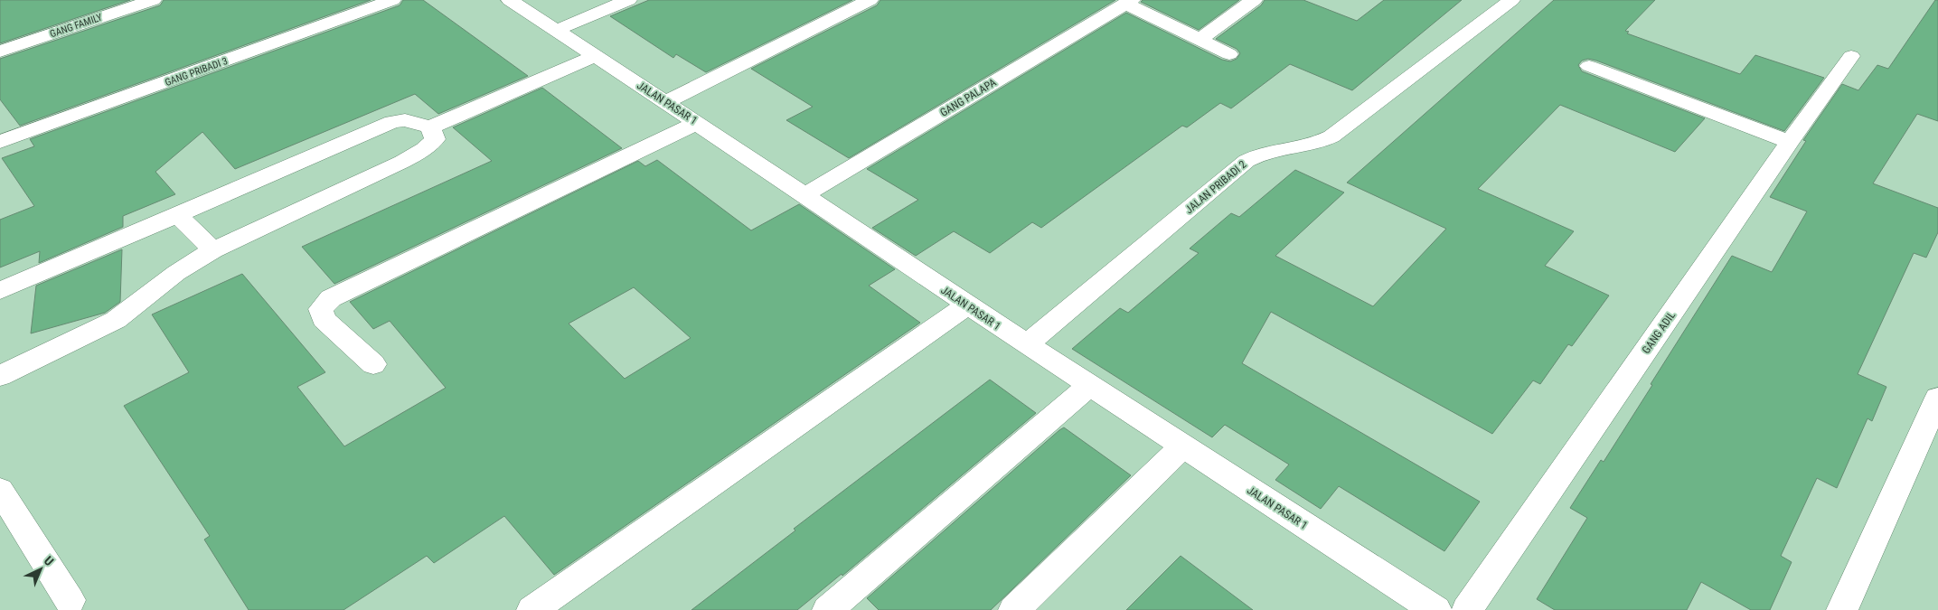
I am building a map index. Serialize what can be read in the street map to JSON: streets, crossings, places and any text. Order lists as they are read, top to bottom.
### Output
{
  "streets": {
    "street": [
      "GANG FAMILY",
      "GANG PRIBADI 3",
      "GANG PALAPA",
      "JALAN PASAR 1",
      "JALAN PRIBADI 2",
      "GANG ADIL"
    ]
  },
  "crossings": [
    ["GANG PALAPA", "JALAN PASAR 1"],
    ["JALAN PASAR 1", "JALAN PRIBADI 2"]
  ],
  "north": "top right"
}
